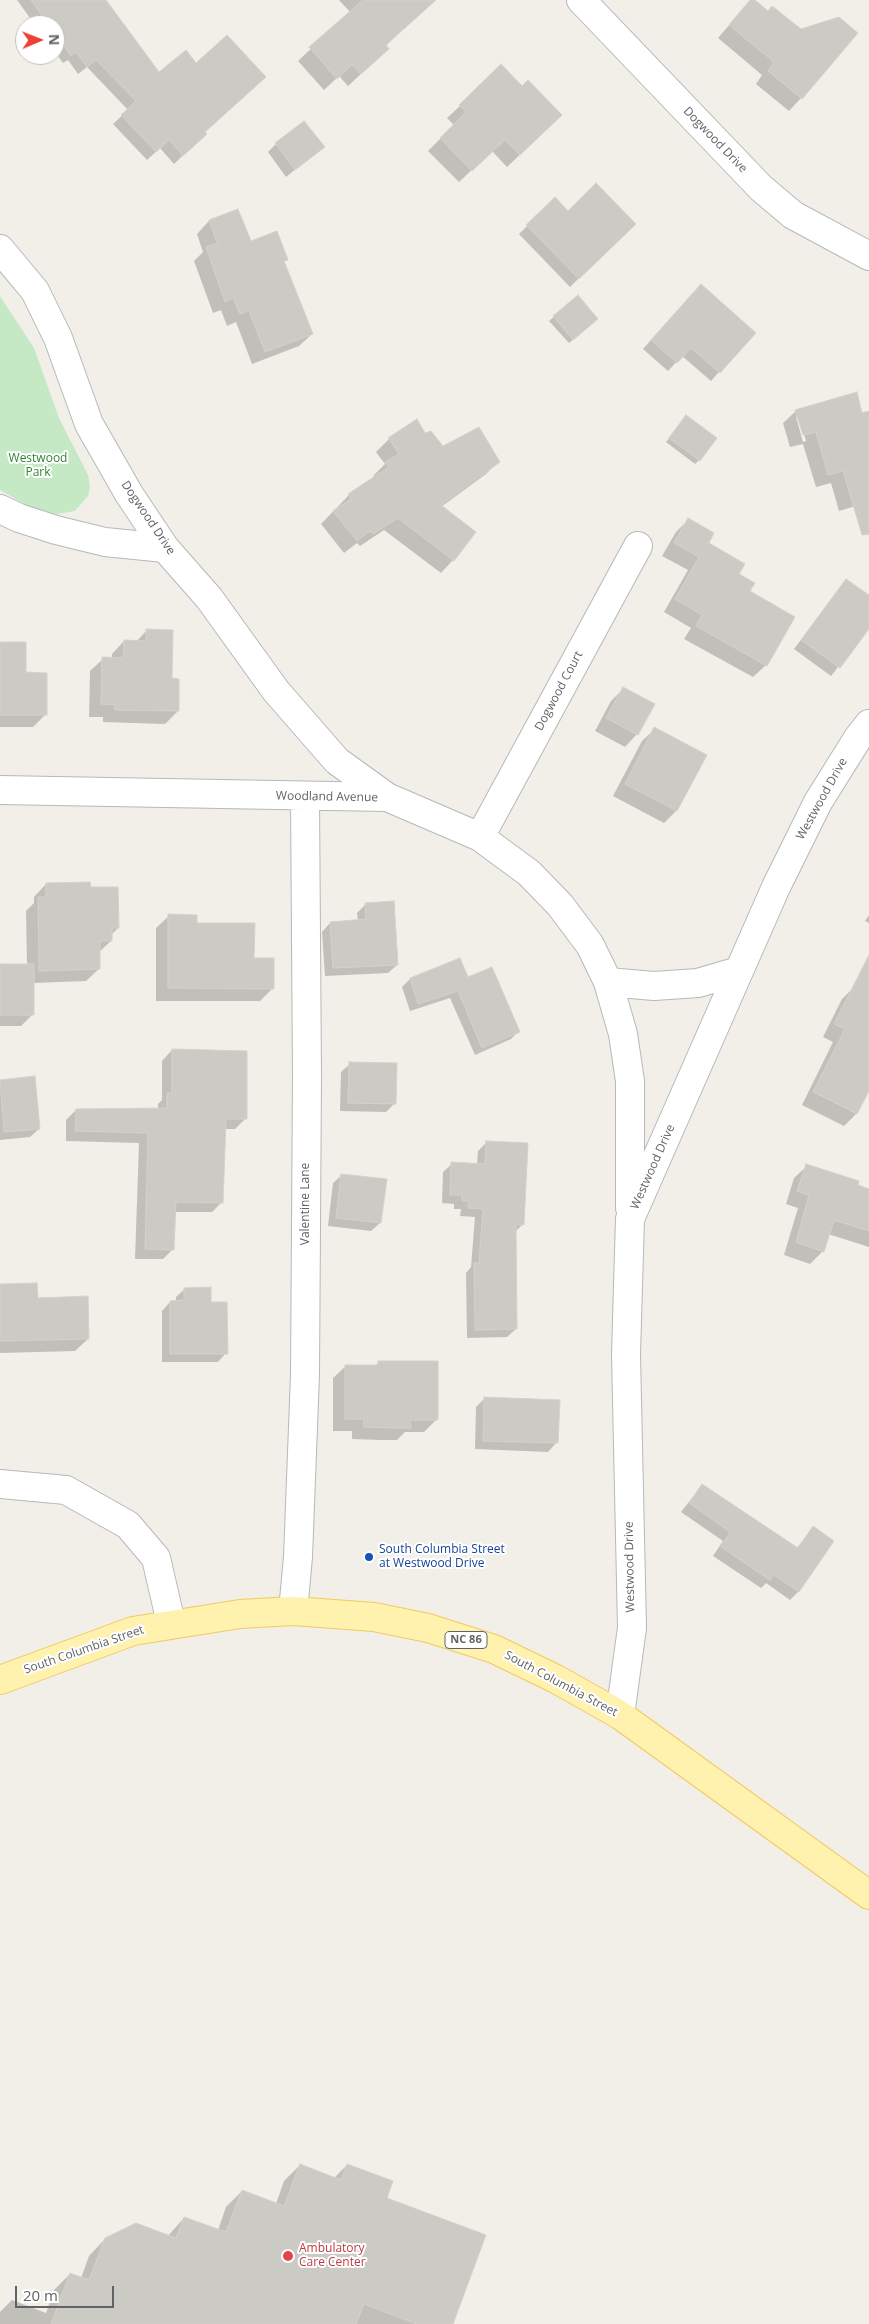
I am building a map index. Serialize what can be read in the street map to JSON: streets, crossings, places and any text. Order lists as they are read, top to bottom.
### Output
{
  "streets": {
    "main road": ["NC 86", "South Columbia Street"],
    "street": [
      "Dogwood Drive",
      "Dogwood Court",
      "Woodland Avenue",
      "Westwood Drive",
      "Valentine Lane"
    ]
  },
  "crossings": [
    ["Dogwood Drive", "Woodland Avenue"],
    ["Dogwood Court", "Woodland Avenue"],
    ["Woodland Avenue", "Westwood Drive"],
    ["Woodland Avenue", "Valentine Lane"],
    ["Westwood Drive", "South Columbia Street"],
    ["Valentine Lane", "South Columbia Street"]
  ],
  "parks": ["Westwood Park"],
  "places": ["South Columbia Street at Westwood Drive", "Ambulatory Care Center"],
  "scale_bar": "20 m",
  "north": "right"
}
